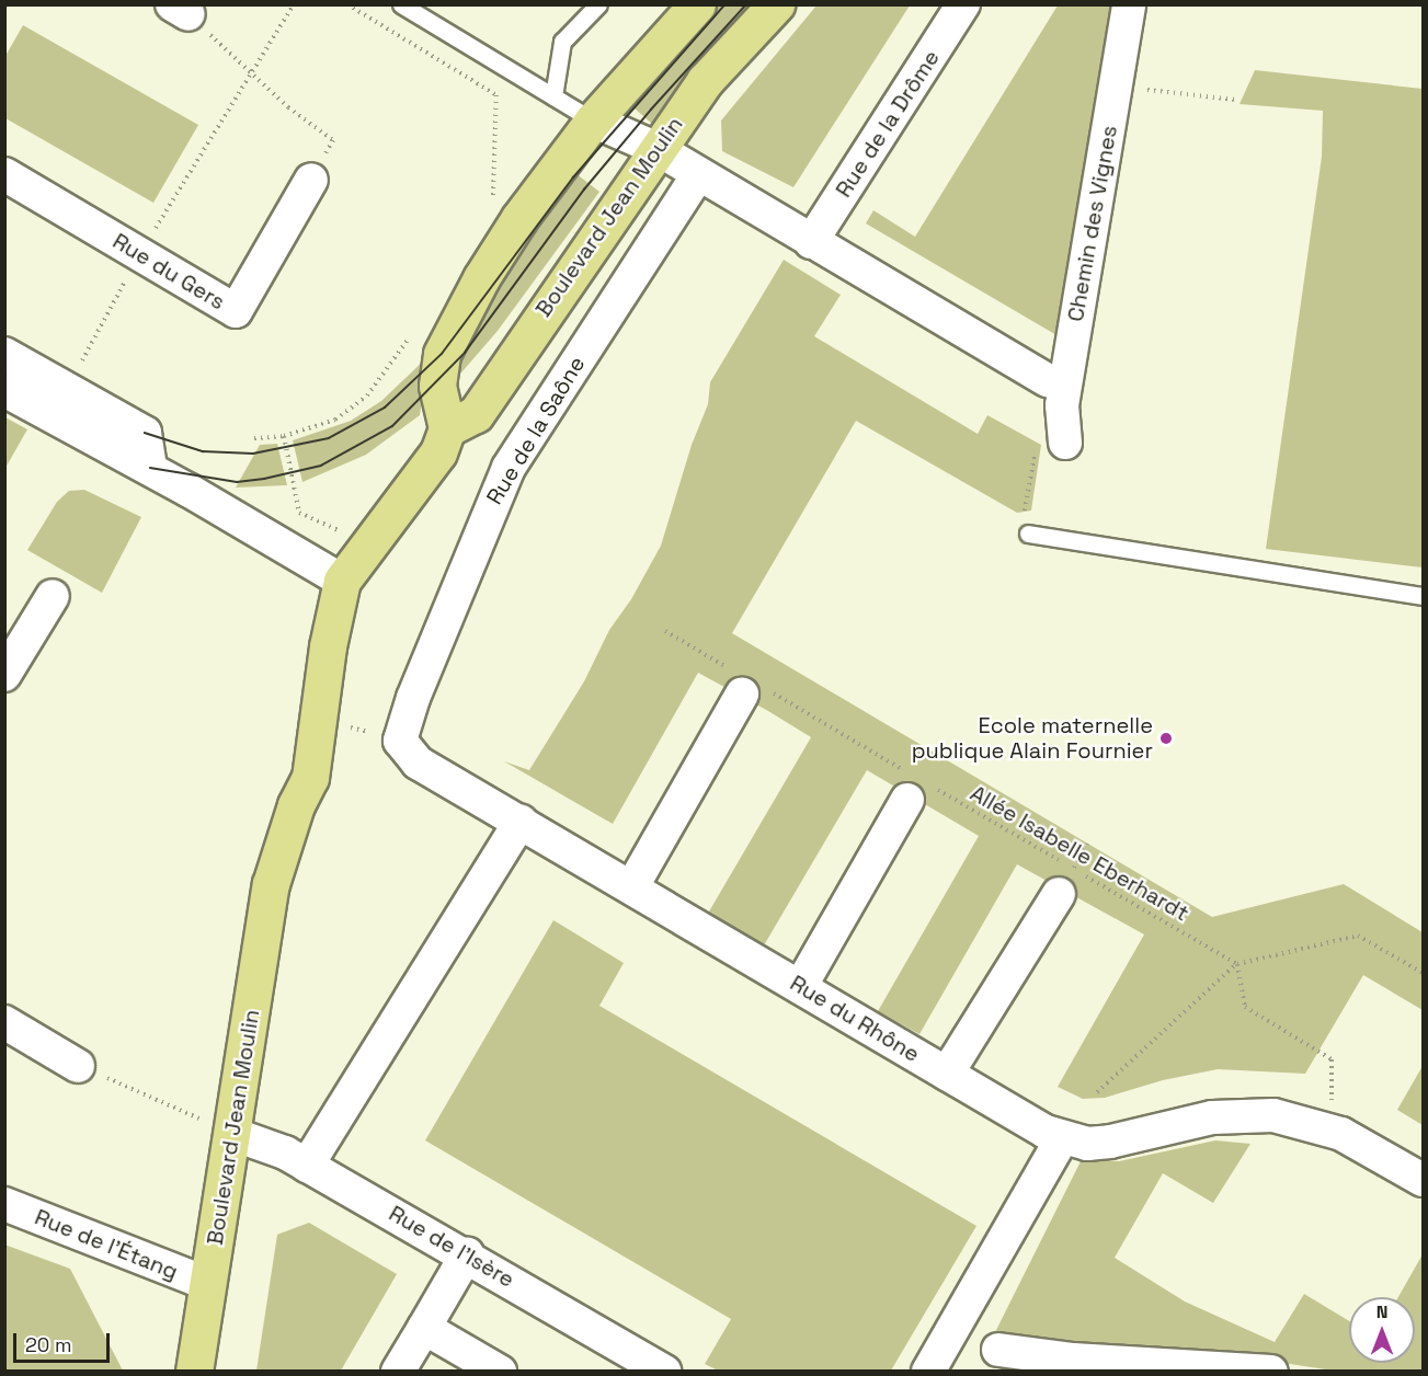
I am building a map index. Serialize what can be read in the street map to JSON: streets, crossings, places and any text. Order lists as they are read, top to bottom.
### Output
{
  "streets": {
    "main road": ["Boulevard Jean Moulin"],
    "street": [
      "Rue de la Drôme",
      "Chemin des Vignes",
      "Rue du Gers",
      "Rue de la Saône",
      "Rue du Rhône",
      "Rue de l'Étang",
      "Rue de l'Isère"
    ],
    "path": ["Allée Isabelle Eberhardt"]
  },
  "crossings": [
    ["Boulevard Jean Moulin", "Rue de l'Étang"],
    ["Boulevard Jean Moulin", "Rue de l'Isère"],
    ["Rue de la Saône", "Rue du Rhône"]
  ],
  "places": ["Ecole maternelle publique Alain Fournier"],
  "scale_bar": "20 m",
  "north": "top"
}
